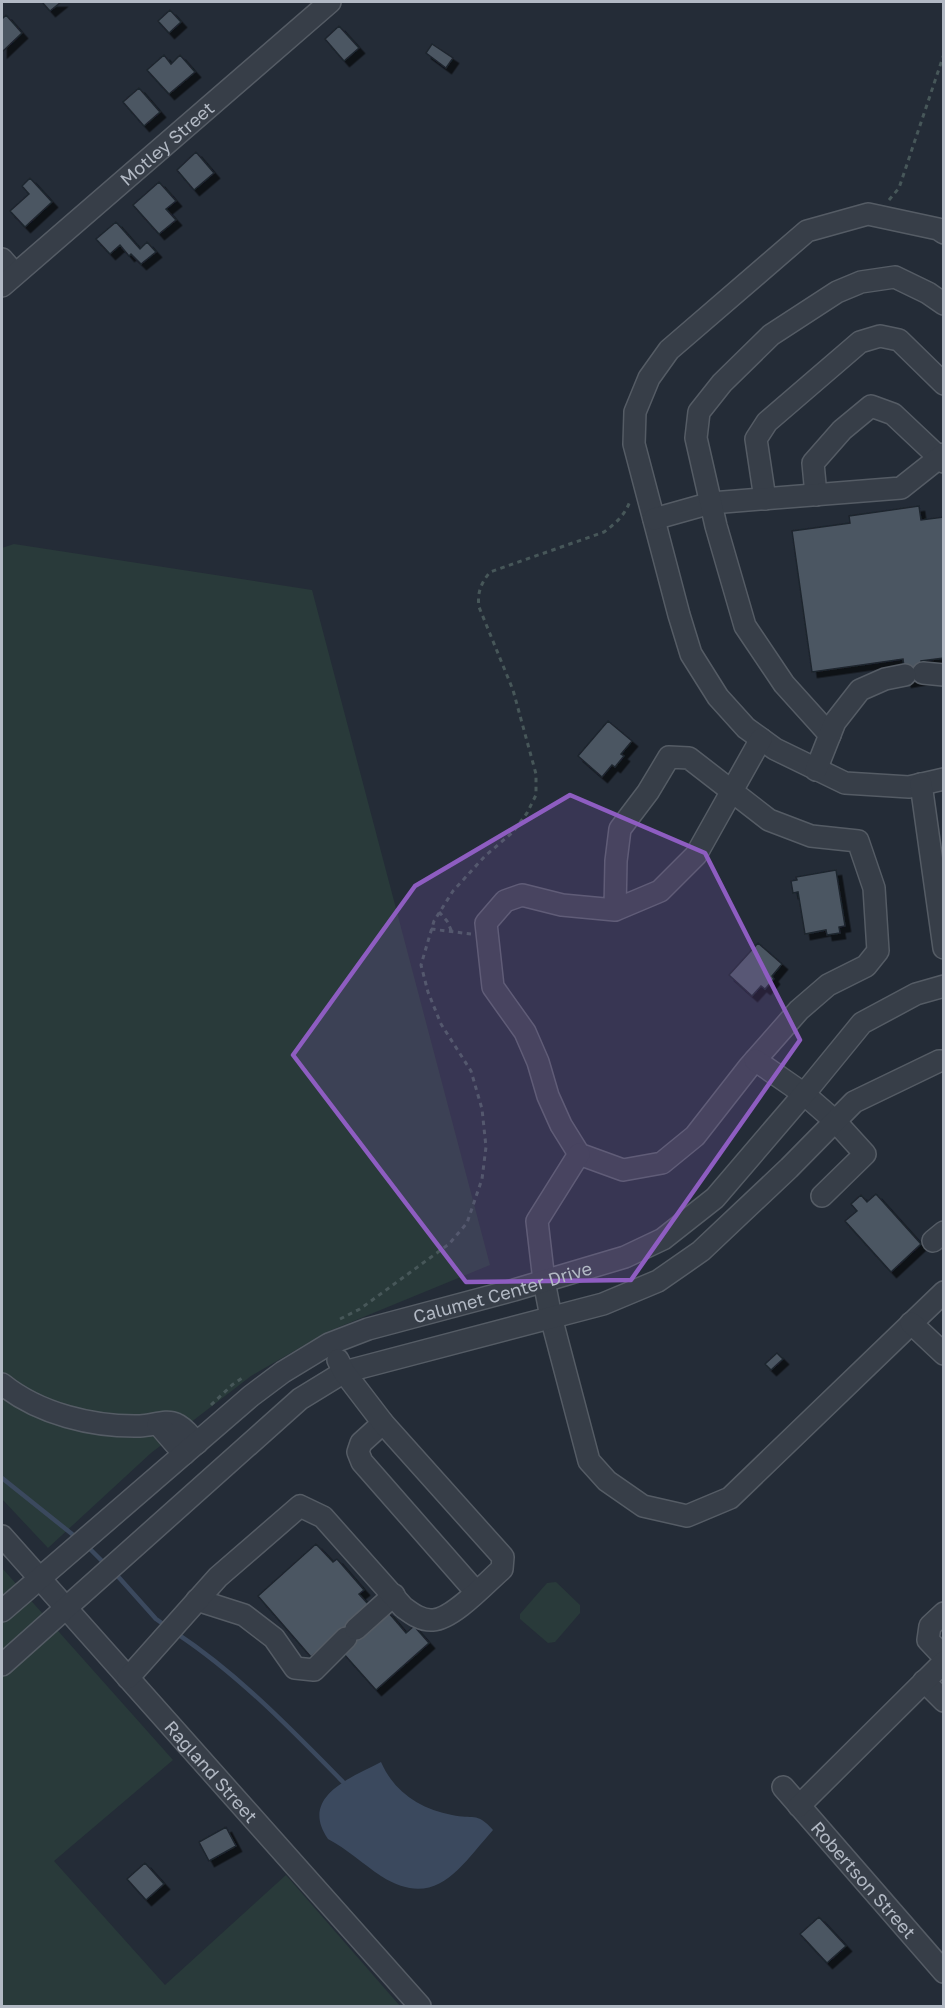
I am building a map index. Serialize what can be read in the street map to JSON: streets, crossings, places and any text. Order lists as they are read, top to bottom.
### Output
{
  "streets": {
    "street": [
      "Motley Street",
      "Calumet Center Drive",
      "Ragland Street",
      "Robertson Street"
    ]
  },
  "crossings": [
    ["Calumet Center Drive", "Ragland Street"]
  ]
}
